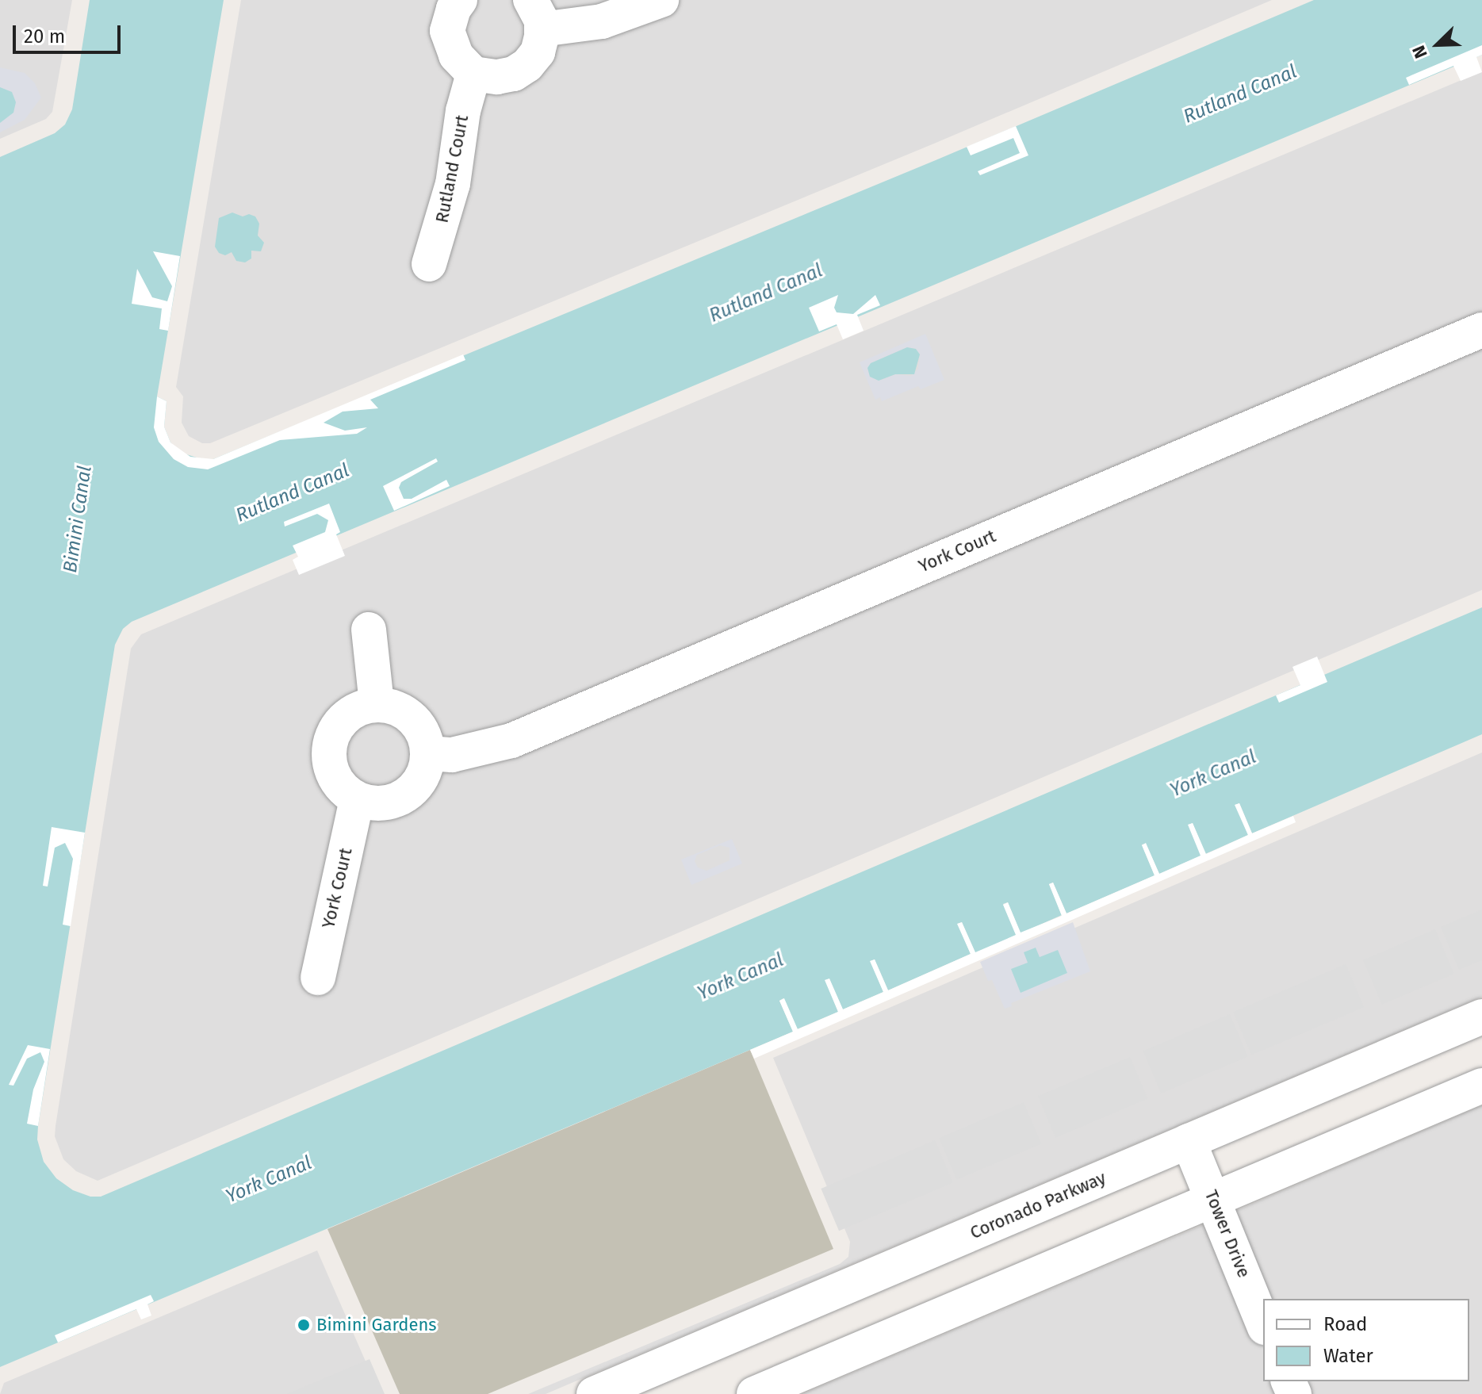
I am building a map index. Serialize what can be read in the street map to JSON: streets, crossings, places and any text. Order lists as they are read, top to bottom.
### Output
{
  "streets": {
    "street": [
      "Rutland Court",
      "York Court",
      "Coronado Parkway",
      "Tower Drive"
    ]
  },
  "crossings": [
    ["Coronado Parkway", "Tower Drive"]
  ],
  "water": ["Rutland Canal", "Bimini Canal", "York Canal"],
  "places": ["Bimini Gardens"],
  "legend": ["Road", "Water"],
  "scale_bar": "20 m",
  "north": "bottom left"
}
